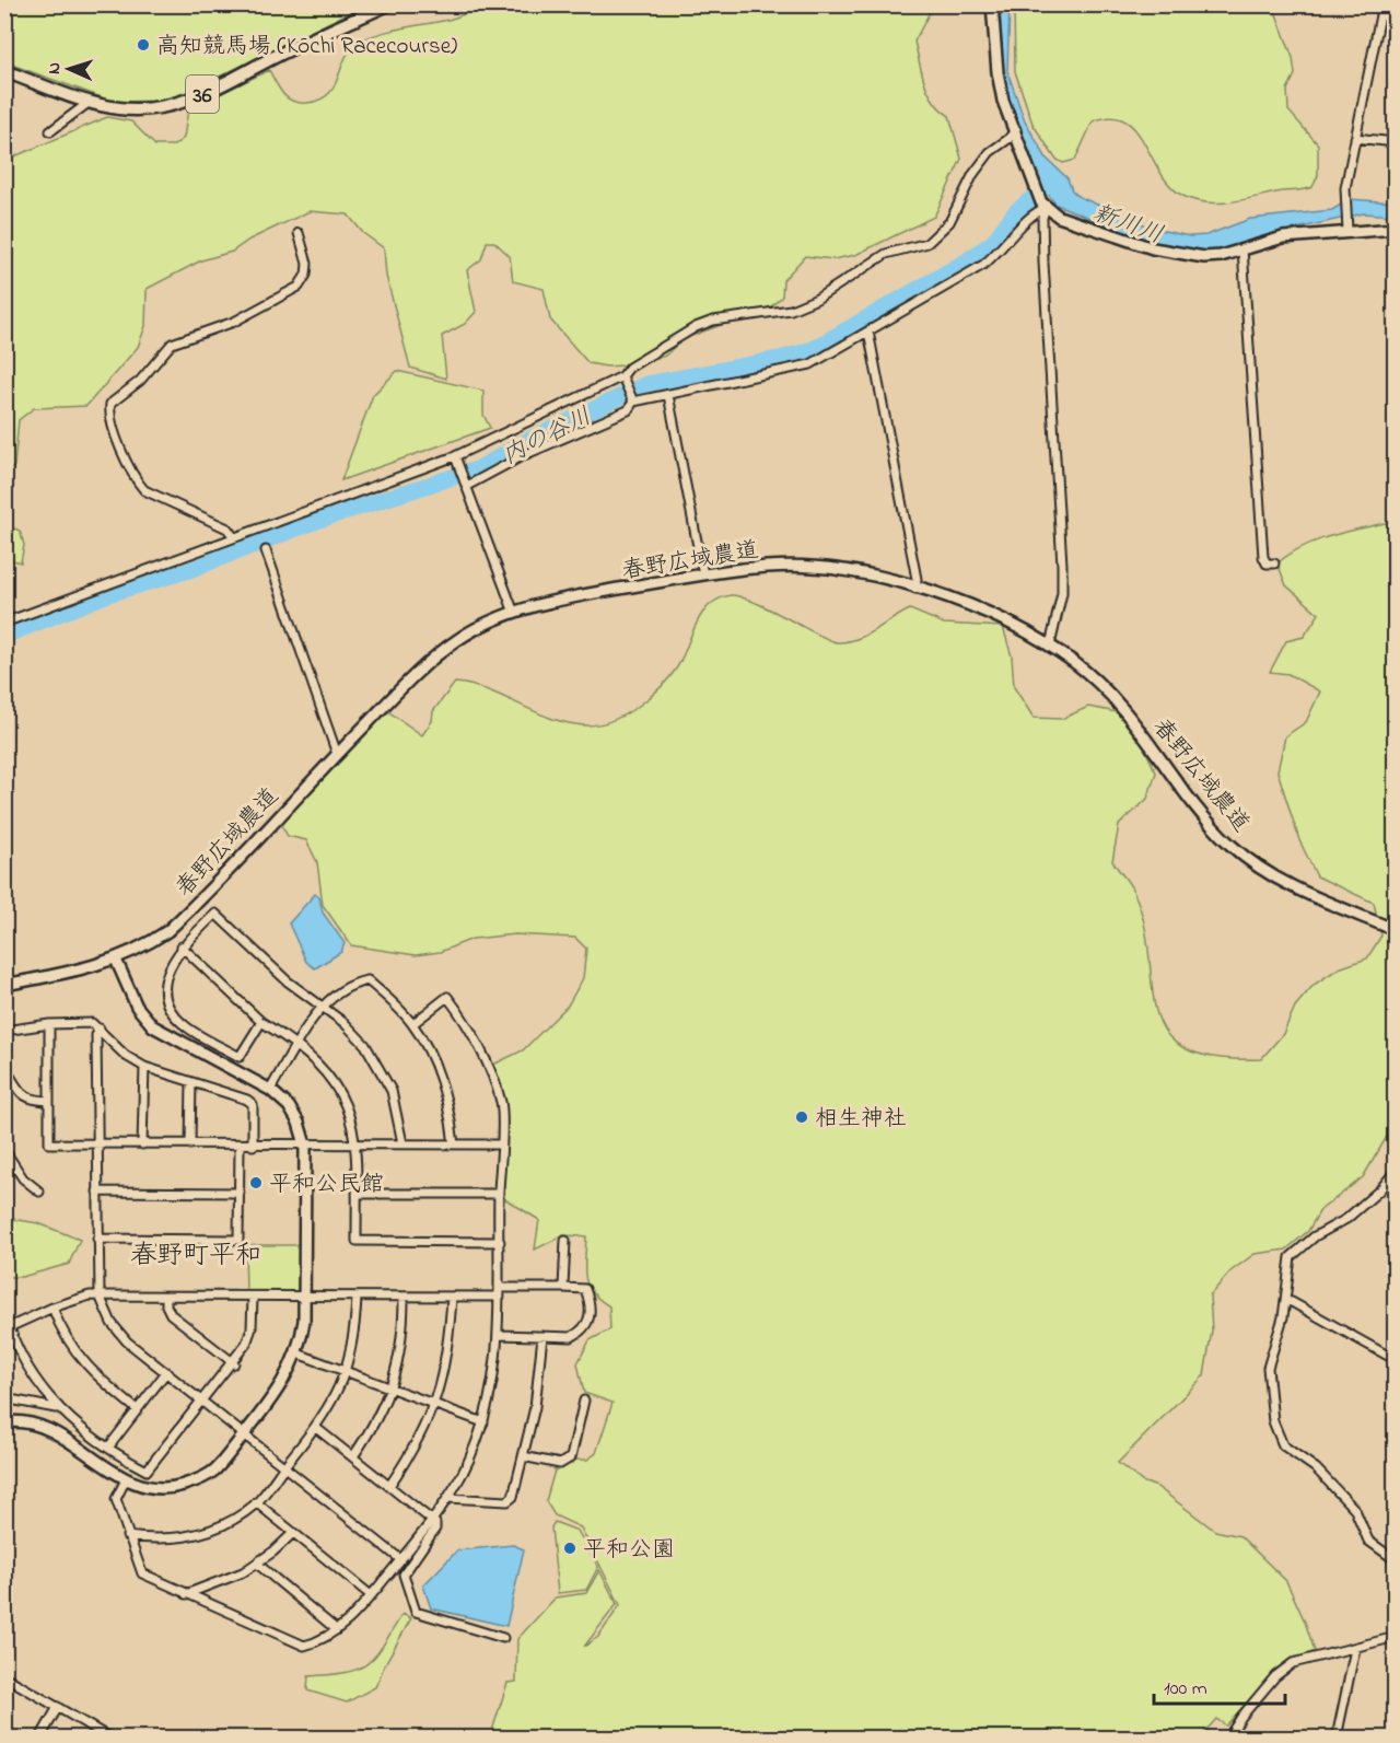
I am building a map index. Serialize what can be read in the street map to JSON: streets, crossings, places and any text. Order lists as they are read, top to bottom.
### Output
{
  "streets": {
    "main road": ["36"],
    "street": ["春野広域農道"]
  },
  "districts": ["春野町平和"],
  "water": ["新川川", "内の谷川"],
  "places": [
    "高知競馬場 (Kōchi Racecourse)",
    "相生神社",
    "平和公民館",
    "平和公園"
  ],
  "scale_bar": "100 m",
  "north": "left"
}
